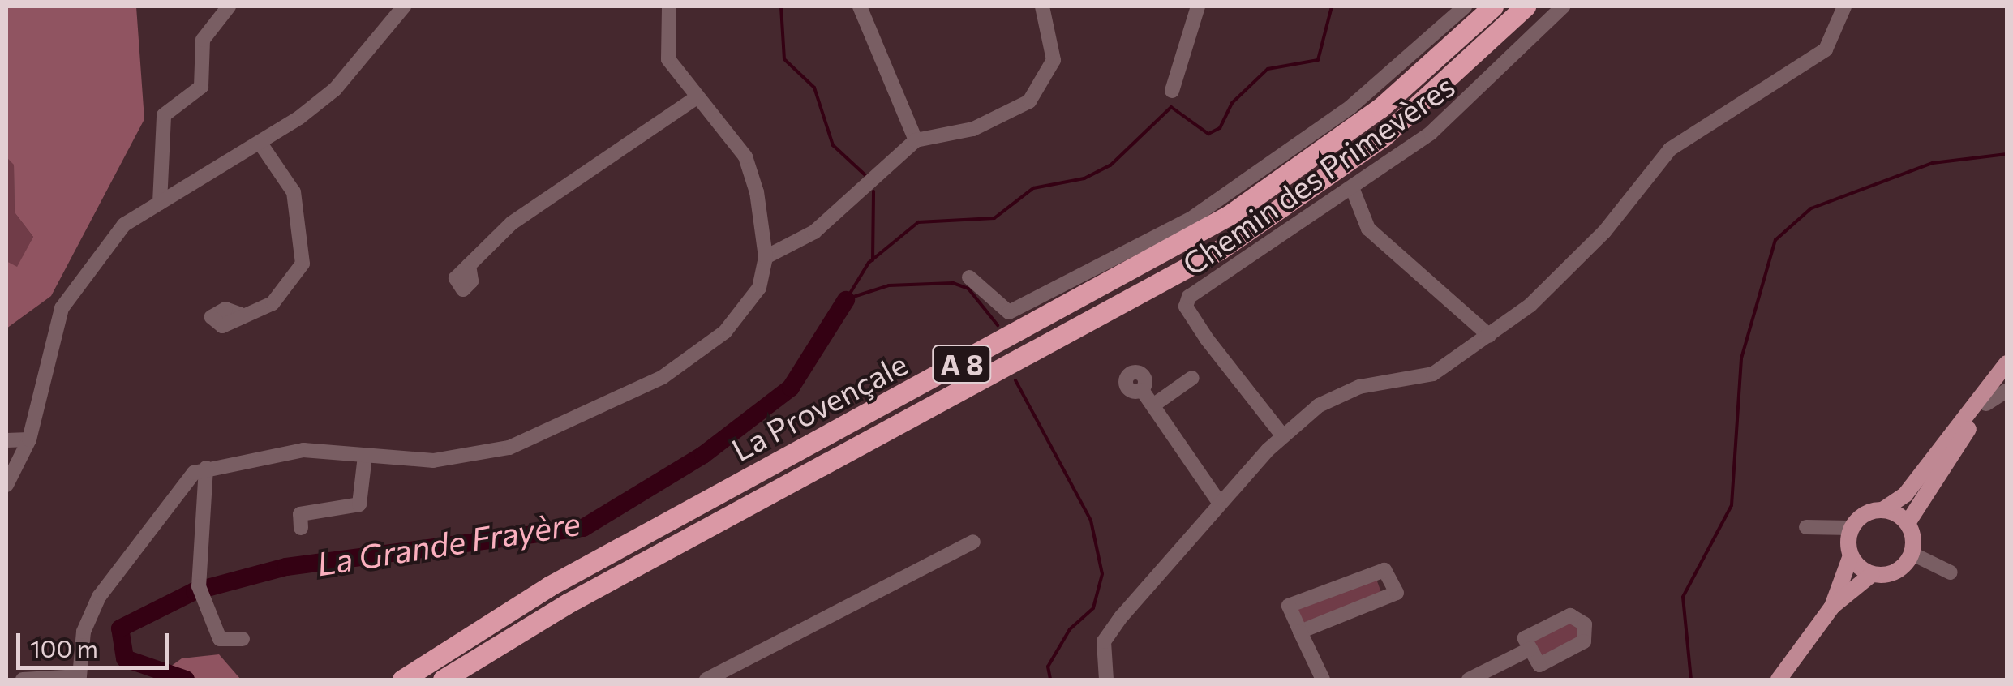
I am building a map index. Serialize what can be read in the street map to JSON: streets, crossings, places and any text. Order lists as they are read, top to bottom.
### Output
{
  "streets": {
    "highway": ["A 8", "La Provençale"],
    "street": ["Chemin des Primevères"]
  },
  "water": ["La Grande Frayère"],
  "scale_bar": "100 m"
}
